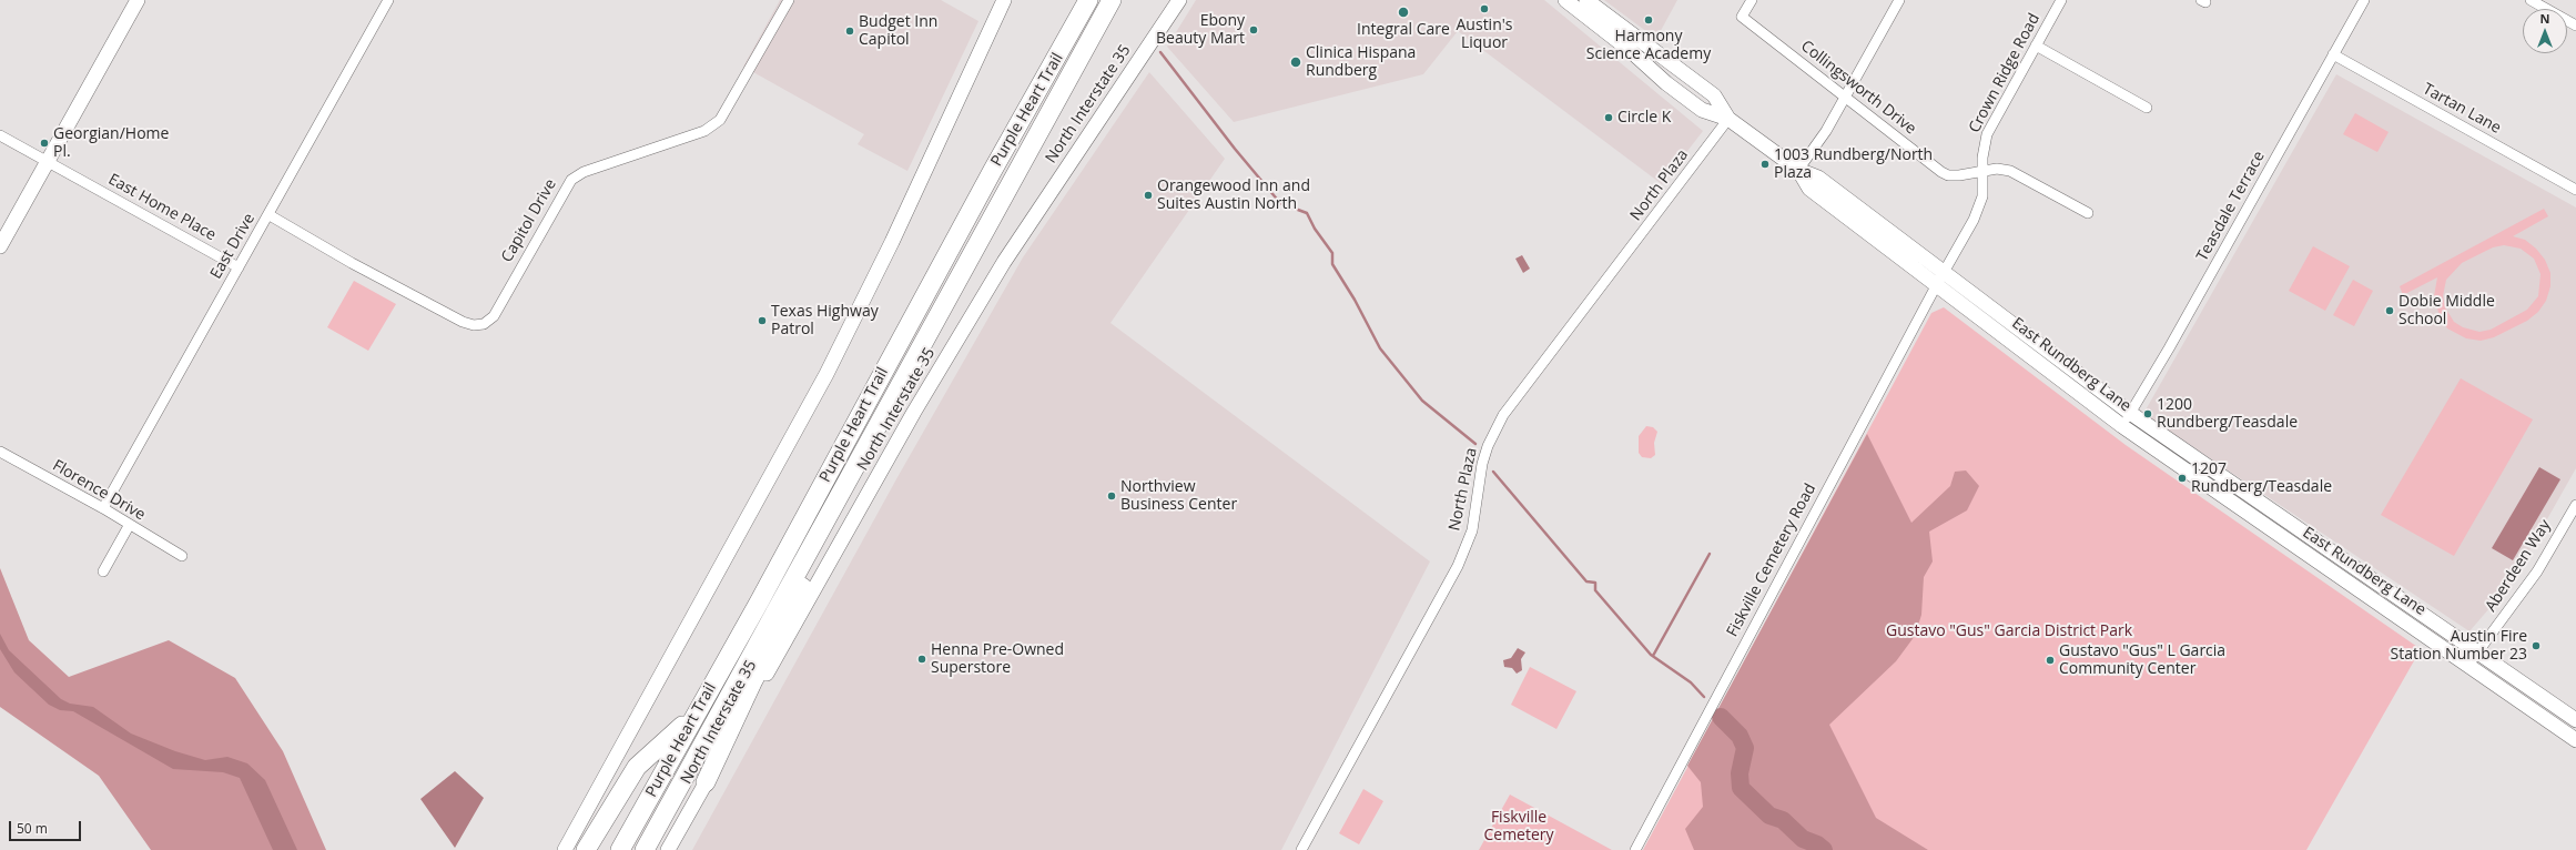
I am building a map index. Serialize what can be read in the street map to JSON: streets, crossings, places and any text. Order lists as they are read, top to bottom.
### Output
{
  "streets": {
    "highway": ["Purple Heart Trail"],
    "main road": ["North Interstate 35", "East Rundberg Lane"],
    "street": [
      "Crown Ridge Road",
      "Collingsworth Drive",
      "Tartan Lane",
      "North Plaza",
      "Teasdale Terrace",
      "East Home Place",
      "Capitol Drive",
      "East Drive",
      "Florence Drive",
      "Fiskville Cemetery Road",
      "Aberdeen Way"
    ]
  },
  "crossings": [
    ["Crown Ridge Road", "Collingsworth Drive"],
    ["Crown Ridge Road", "East Rundberg Lane"],
    ["Crown Ridge Road", "Fiskville Cemetery Road"],
    ["Tartan Lane", "Teasdale Terrace"],
    ["North Plaza", "East Rundberg Lane"],
    ["Teasdale Terrace", "East Rundberg Lane"],
    ["East Home Place", "East Drive"],
    ["Capitol Drive", "East Drive"],
    ["East Drive", "Florence Drive"],
    ["East Rundberg Lane", "Fiskville Cemetery Road"],
    ["East Rundberg Lane", "Aberdeen Way"]
  ],
  "parks": ["Gustavo \"Gus\" Garcia District Park", "Fiskville Cemetery"],
  "places": [
    "Austin's Liquor",
    "Integral Care",
    "Harmony Science Academy",
    "Ebony Beauty Mart",
    "Budget Inn Capitol",
    "Clinica Hispana Rundberg",
    "Circle K",
    "Georgian/Home Pl.",
    "1003 Rundberg/North Plaza",
    "Orangewood Inn and Suites Austin North",
    "Dobie Middle School",
    "Texas Highway Patrol",
    "1200 Rundberg/Teasdale",
    "1207 Rundberg/Teasdale",
    "Northview Business Center",
    "Austin Fire Station Number 23",
    "Henna Pre-Owned Superstore",
    "Gustavo \"Gus\" L Garcia Community Center"
  ],
  "scale_bar": "50 m",
  "north": "top"
}
